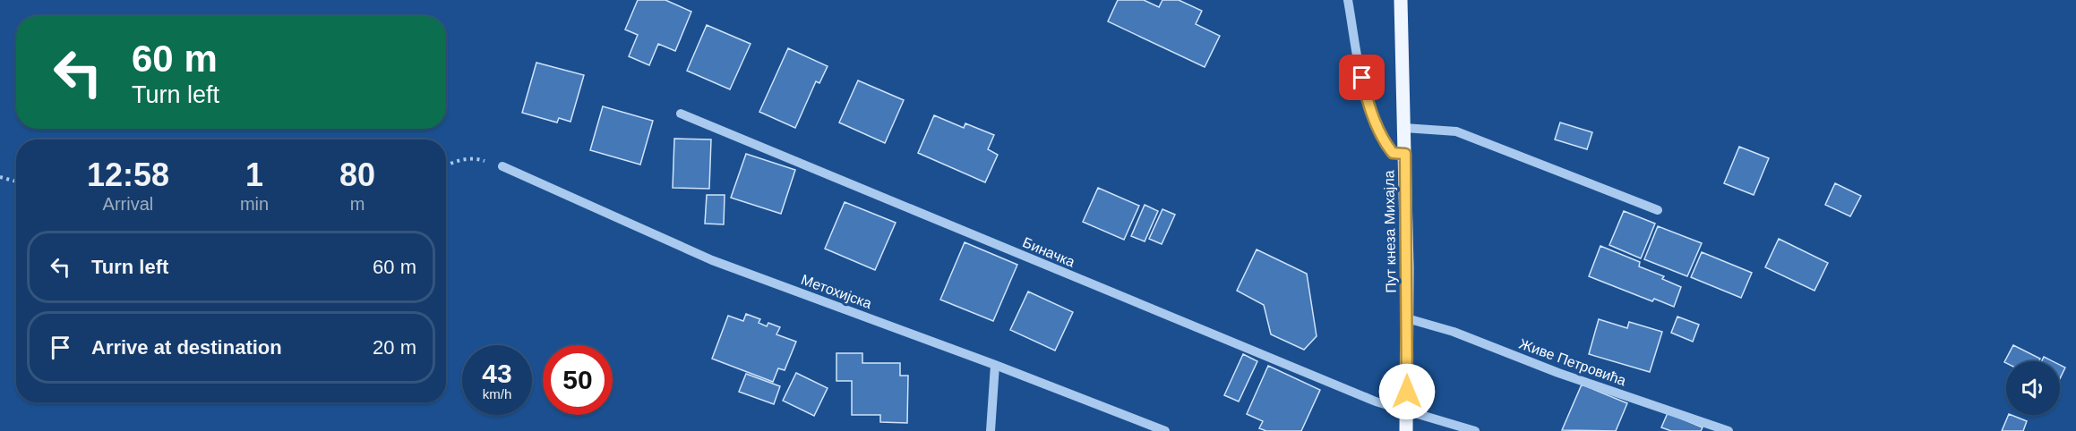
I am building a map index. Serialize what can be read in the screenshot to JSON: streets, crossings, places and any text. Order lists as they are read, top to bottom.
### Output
{
  "streets": {
    "main road": ["Пут кнеза Михајла"],
    "street": ["Биначка", "Метохијска", "Живе Петровића"]
  },
  "crossings": [
    ["Пут кнеза Михајла", "Биначка"],
    ["Пут кнеза Михајла", "Живе Петровића"]
  ],
  "page": {
    "turn": ["60 m", "Turn left"],
    "eta": [
      "12:58",
      "Arrival",
      "1",
      "min",
      "80",
      "m"
    ],
    "list": [
      {
        "name": "Turn left",
        "value": "60 m"
      },
      {
        "name": "Arrive at destination",
        "value": "20 m"
      }
    ],
    "speed": "43 km/h",
    "limit": "50"
  }
}
